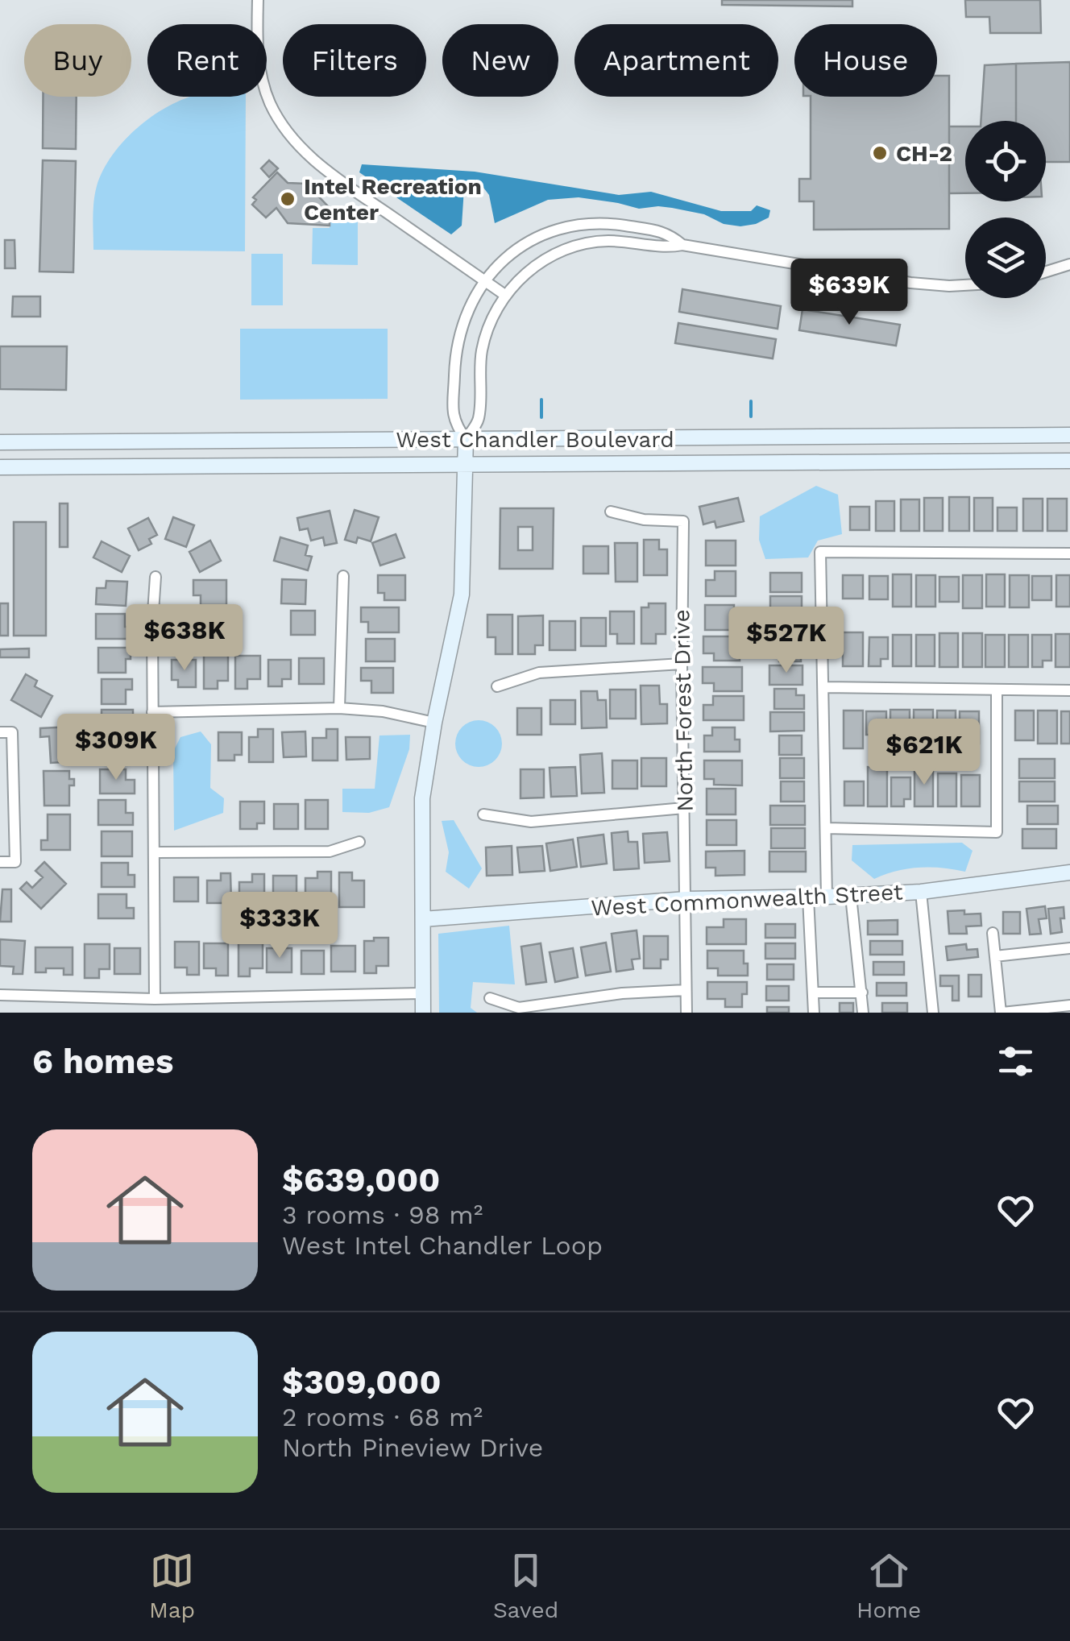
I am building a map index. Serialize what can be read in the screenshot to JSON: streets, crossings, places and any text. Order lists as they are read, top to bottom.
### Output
{
  "streets": {
    "main road": ["West Chandler Boulevard", "West Commonwealth Street"],
    "street": ["North Forest Drive"]
  },
  "crossings": [
    ["North Forest Drive", "West Commonwealth Street"]
  ],
  "places": ["CH-2", "Intel Recreation Center"],
  "page": {
    "chip": [
      "Buy",
      "Rent",
      "Filters",
      "New",
      "Apartment",
      "House"
    ],
    "price": [
      "$639K",
      "$638K",
      "$527K",
      "$309K",
      "$621K",
      "$333K"
    ],
    "heading": "6 homes",
    "list": [
      {
        "name": "$639,000",
        "note": "3 rooms · 98 m² · West Intel Chandler Loop"
      },
      {
        "name": "$309,000",
        "note": "2 rooms · 68 m² · North Pineview Drive"
      }
    ],
    "tabs": ["Map", "Saved", "Home"]
  }
}
